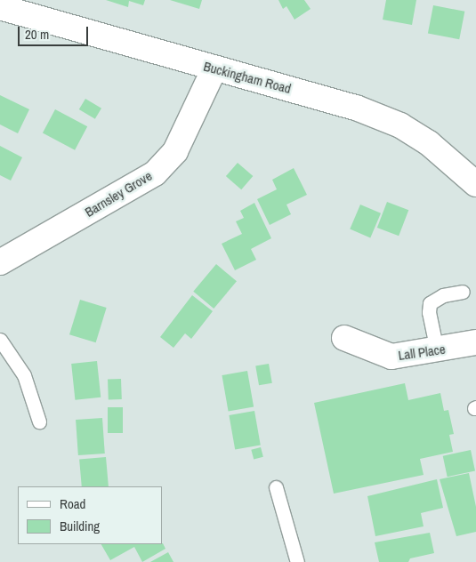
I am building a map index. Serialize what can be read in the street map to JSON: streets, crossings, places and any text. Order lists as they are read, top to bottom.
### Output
{
  "streets": {
    "street": ["Buckingham Road", "Barnsley Grove", "Lall Place"]
  },
  "crossings": [
    ["Buckingham Road", "Barnsley Grove"]
  ],
  "legend": ["Road", "Building"],
  "scale_bar": "20 m"
}
